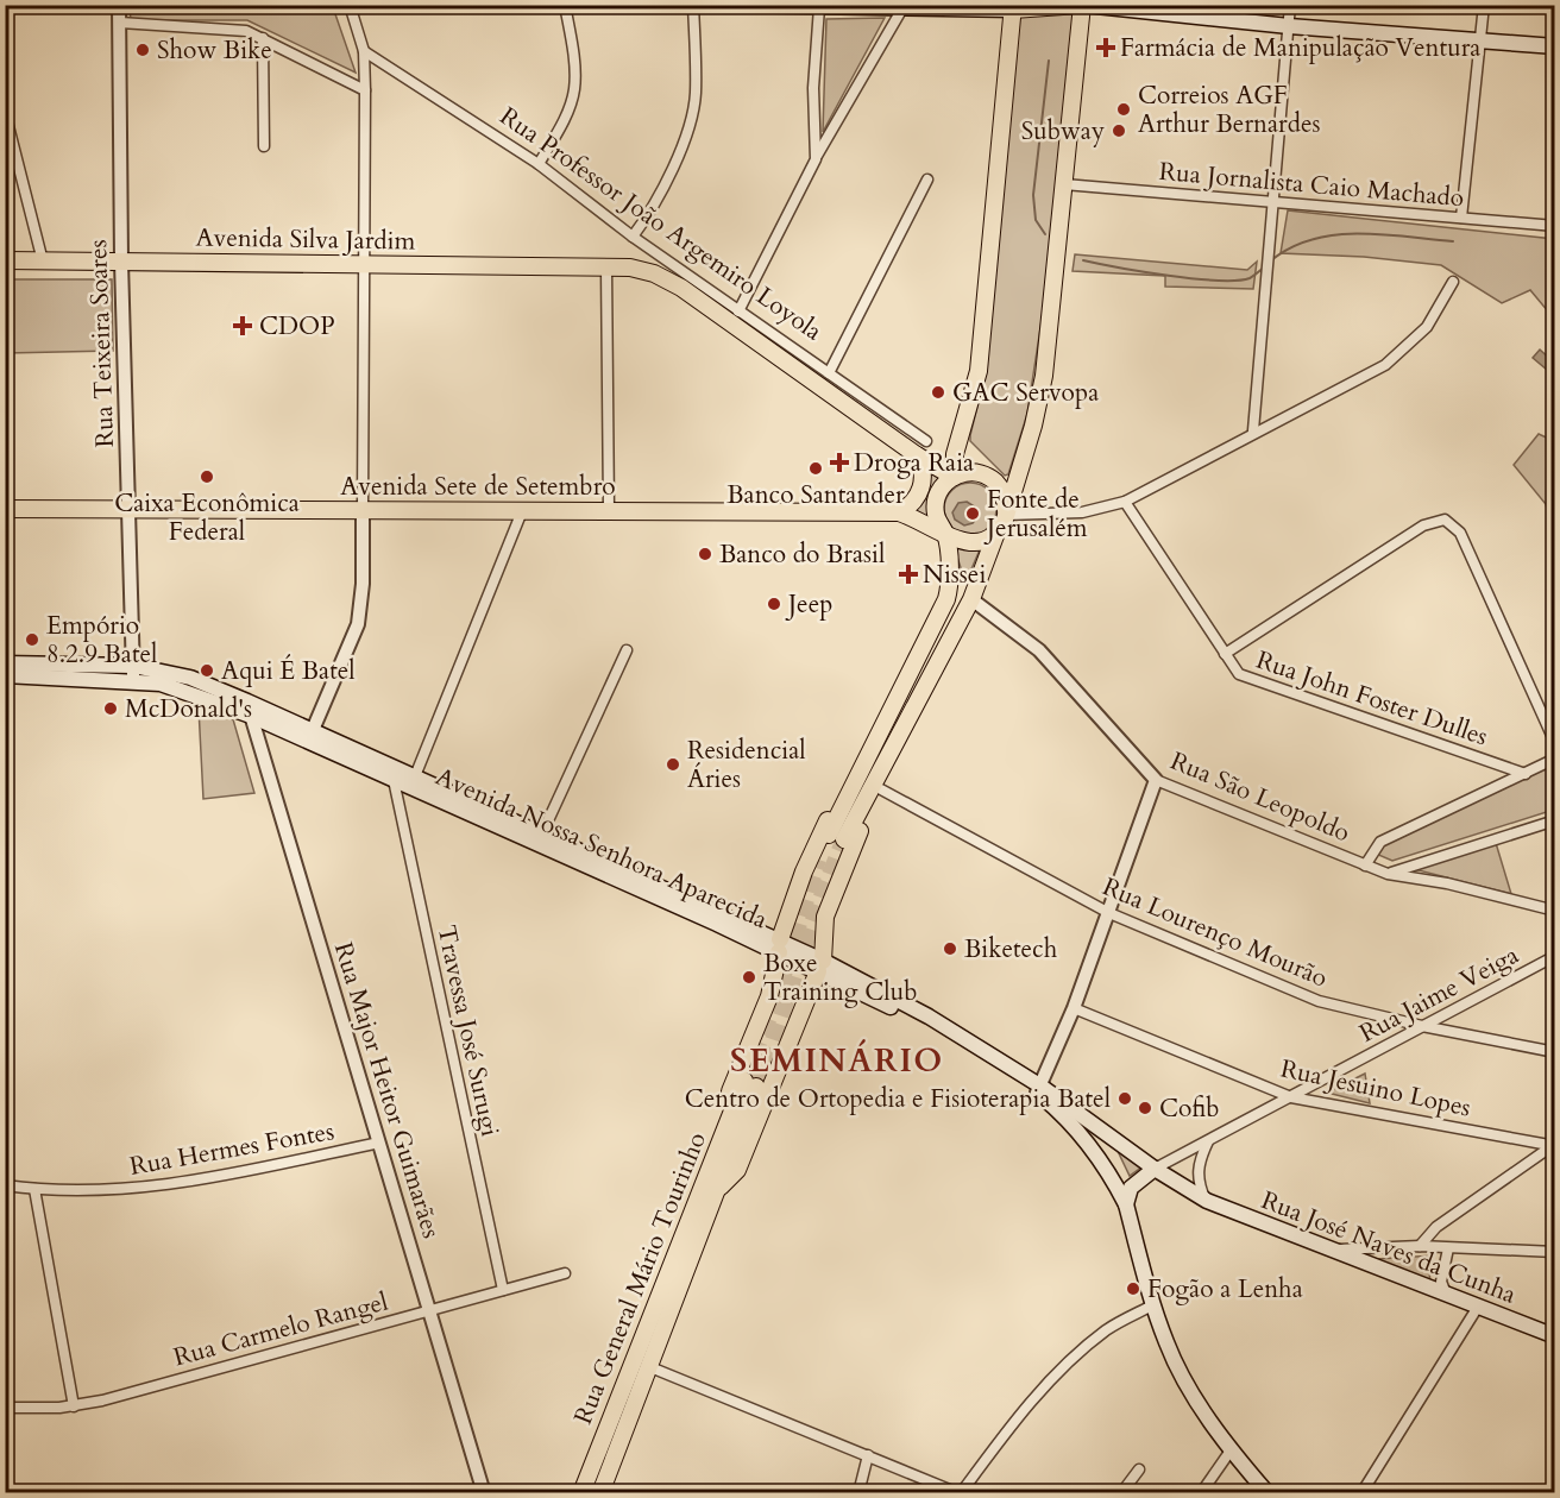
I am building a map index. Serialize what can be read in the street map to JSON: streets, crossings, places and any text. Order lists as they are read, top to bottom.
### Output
{
  "streets": {
    "main road": [
      "Rua Professor João Argemiro Loyola",
      "Avenida Silva Jardim",
      "Avenida Sete de Setembro",
      "Avenida Nossa Senhora Aparecida",
      "Rua José Naves da Cunha",
      "Rua General Mário Tourinho"
    ],
    "street": [
      "Rua Jornalista Caio Machado",
      "Rua Teixeira Soares",
      "Rua John Foster Dulles",
      "Rua São Leopoldo",
      "Rua Lourenço Mourão",
      "Rua Jaime Veiga",
      "Travessa José Surugi",
      "Rua Jesuino Lopes",
      "Rua Major Heitor Guimarães",
      "Rua Hermes Fontes",
      "Rua Carmelo Rangel"
    ]
  },
  "crossings": [
    ["Rua Professor João Argemiro Loyola", "Avenida Silva Jardim"],
    ["Rua Professor João Argemiro Loyola", "Avenida Sete de Setembro"],
    ["Avenida Silva Jardim", "Rua Teixeira Soares"],
    ["Rua Teixeira Soares", "Avenida Sete de Setembro"],
    ["Rua Teixeira Soares", "Avenida Nossa Senhora Aparecida"],
    ["Avenida Nossa Senhora Aparecida", "Travessa José Surugi"],
    ["Avenida Nossa Senhora Aparecida", "Rua Major Heitor Guimarães"],
    ["Avenida Nossa Senhora Aparecida", "Rua José Naves da Cunha"],
    ["Rua Lourenço Mourão", "Rua Jaime Veiga"],
    ["Rua Jaime Veiga", "Rua Jesuino Lopes"],
    ["Rua Jaime Veiga", "Rua José Naves da Cunha"],
    ["Travessa José Surugi", "Rua Carmelo Rangel"],
    ["Rua Major Heitor Guimarães", "Rua Hermes Fontes"],
    ["Rua Major Heitor Guimarães", "Rua Carmelo Rangel"]
  ],
  "districts": ["SEMINÁRIO"],
  "places": {
    "health": [
      "Farmácia de Manipulação Ventura",
      "CDOP",
      "Droga Raia",
      "Nissei"
    ],
    "other": [
      "Show Bike",
      "Correios AGF Arthur Bernardes",
      "Subway",
      "GAC Servopa",
      "Banco Santander",
      "Caixa Econômica Federal",
      "Fonte de Jerusalém",
      "Banco do Brasil",
      "Jeep",
      "Empório 8.2.9 Batel",
      "Aqui É Batel",
      "McDonald's",
      "Residencial Áries",
      "Biketech",
      "Boxe Training Club",
      "Centro de Ortopedia e Fisioterapia Batel",
      "Cofib",
      "Fogão a Lenha"
    ]
  }
}
